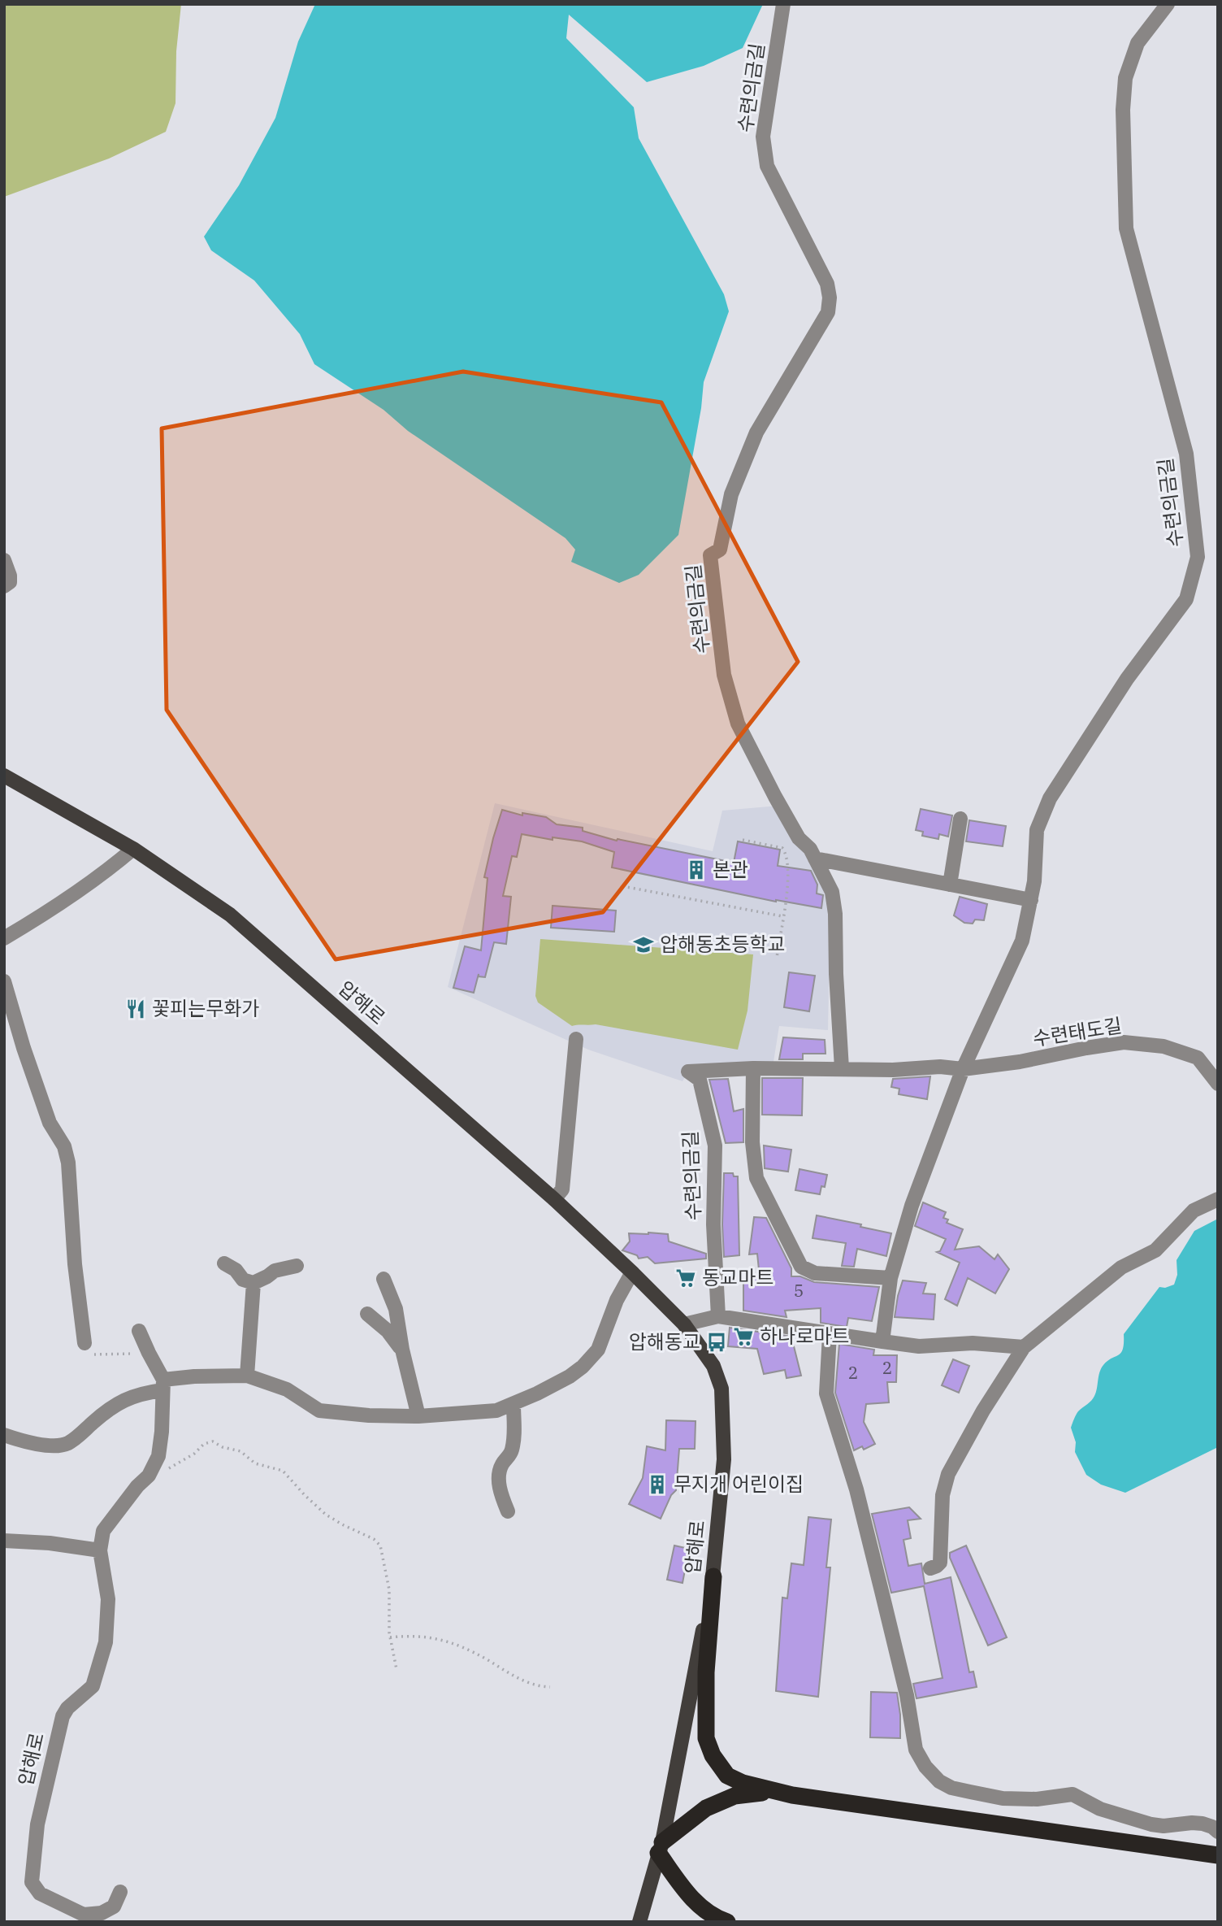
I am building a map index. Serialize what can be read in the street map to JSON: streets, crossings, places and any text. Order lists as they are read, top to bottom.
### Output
{
  "streets": {
    "main road": ["압해로"],
    "street": ["수련의금길", "수련태도길"]
  },
  "crossings": [
    ["수련의금길", "수련태도길"]
  ],
  "places": {
    "building": ["본관", "무지개 어린이집"],
    "school or university": ["압해동초등학교"],
    "restaurant": ["꽃피는무화가"],
    "supermarket": ["동교마트", "하나로마트"],
    "bus stop": ["압해동교"]
  },
  "house_numbers": ["5", "2", "2"]
}
